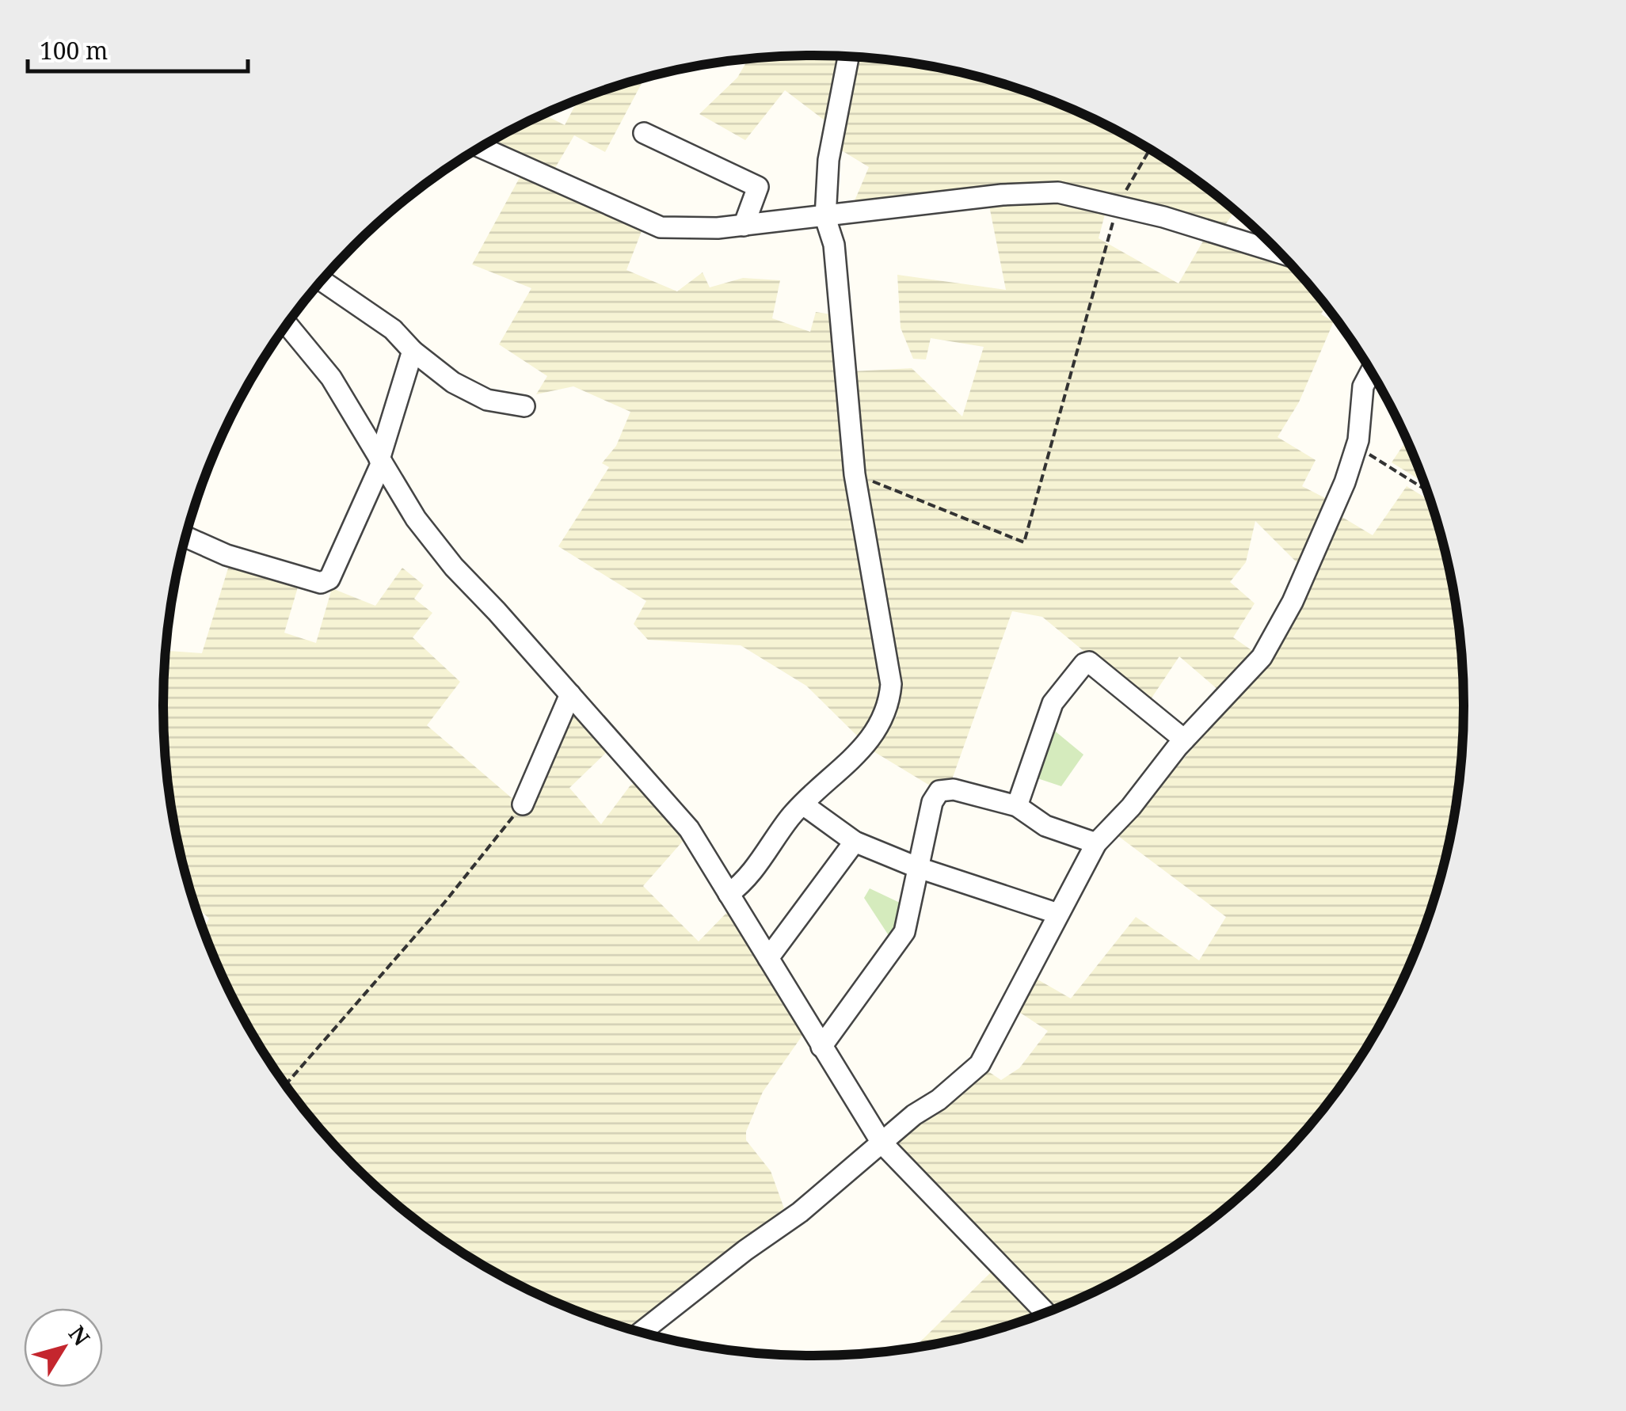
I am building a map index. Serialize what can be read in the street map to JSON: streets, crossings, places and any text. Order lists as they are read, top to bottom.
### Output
{
  "scale_bar": "100 m",
  "north": "top right"
}
